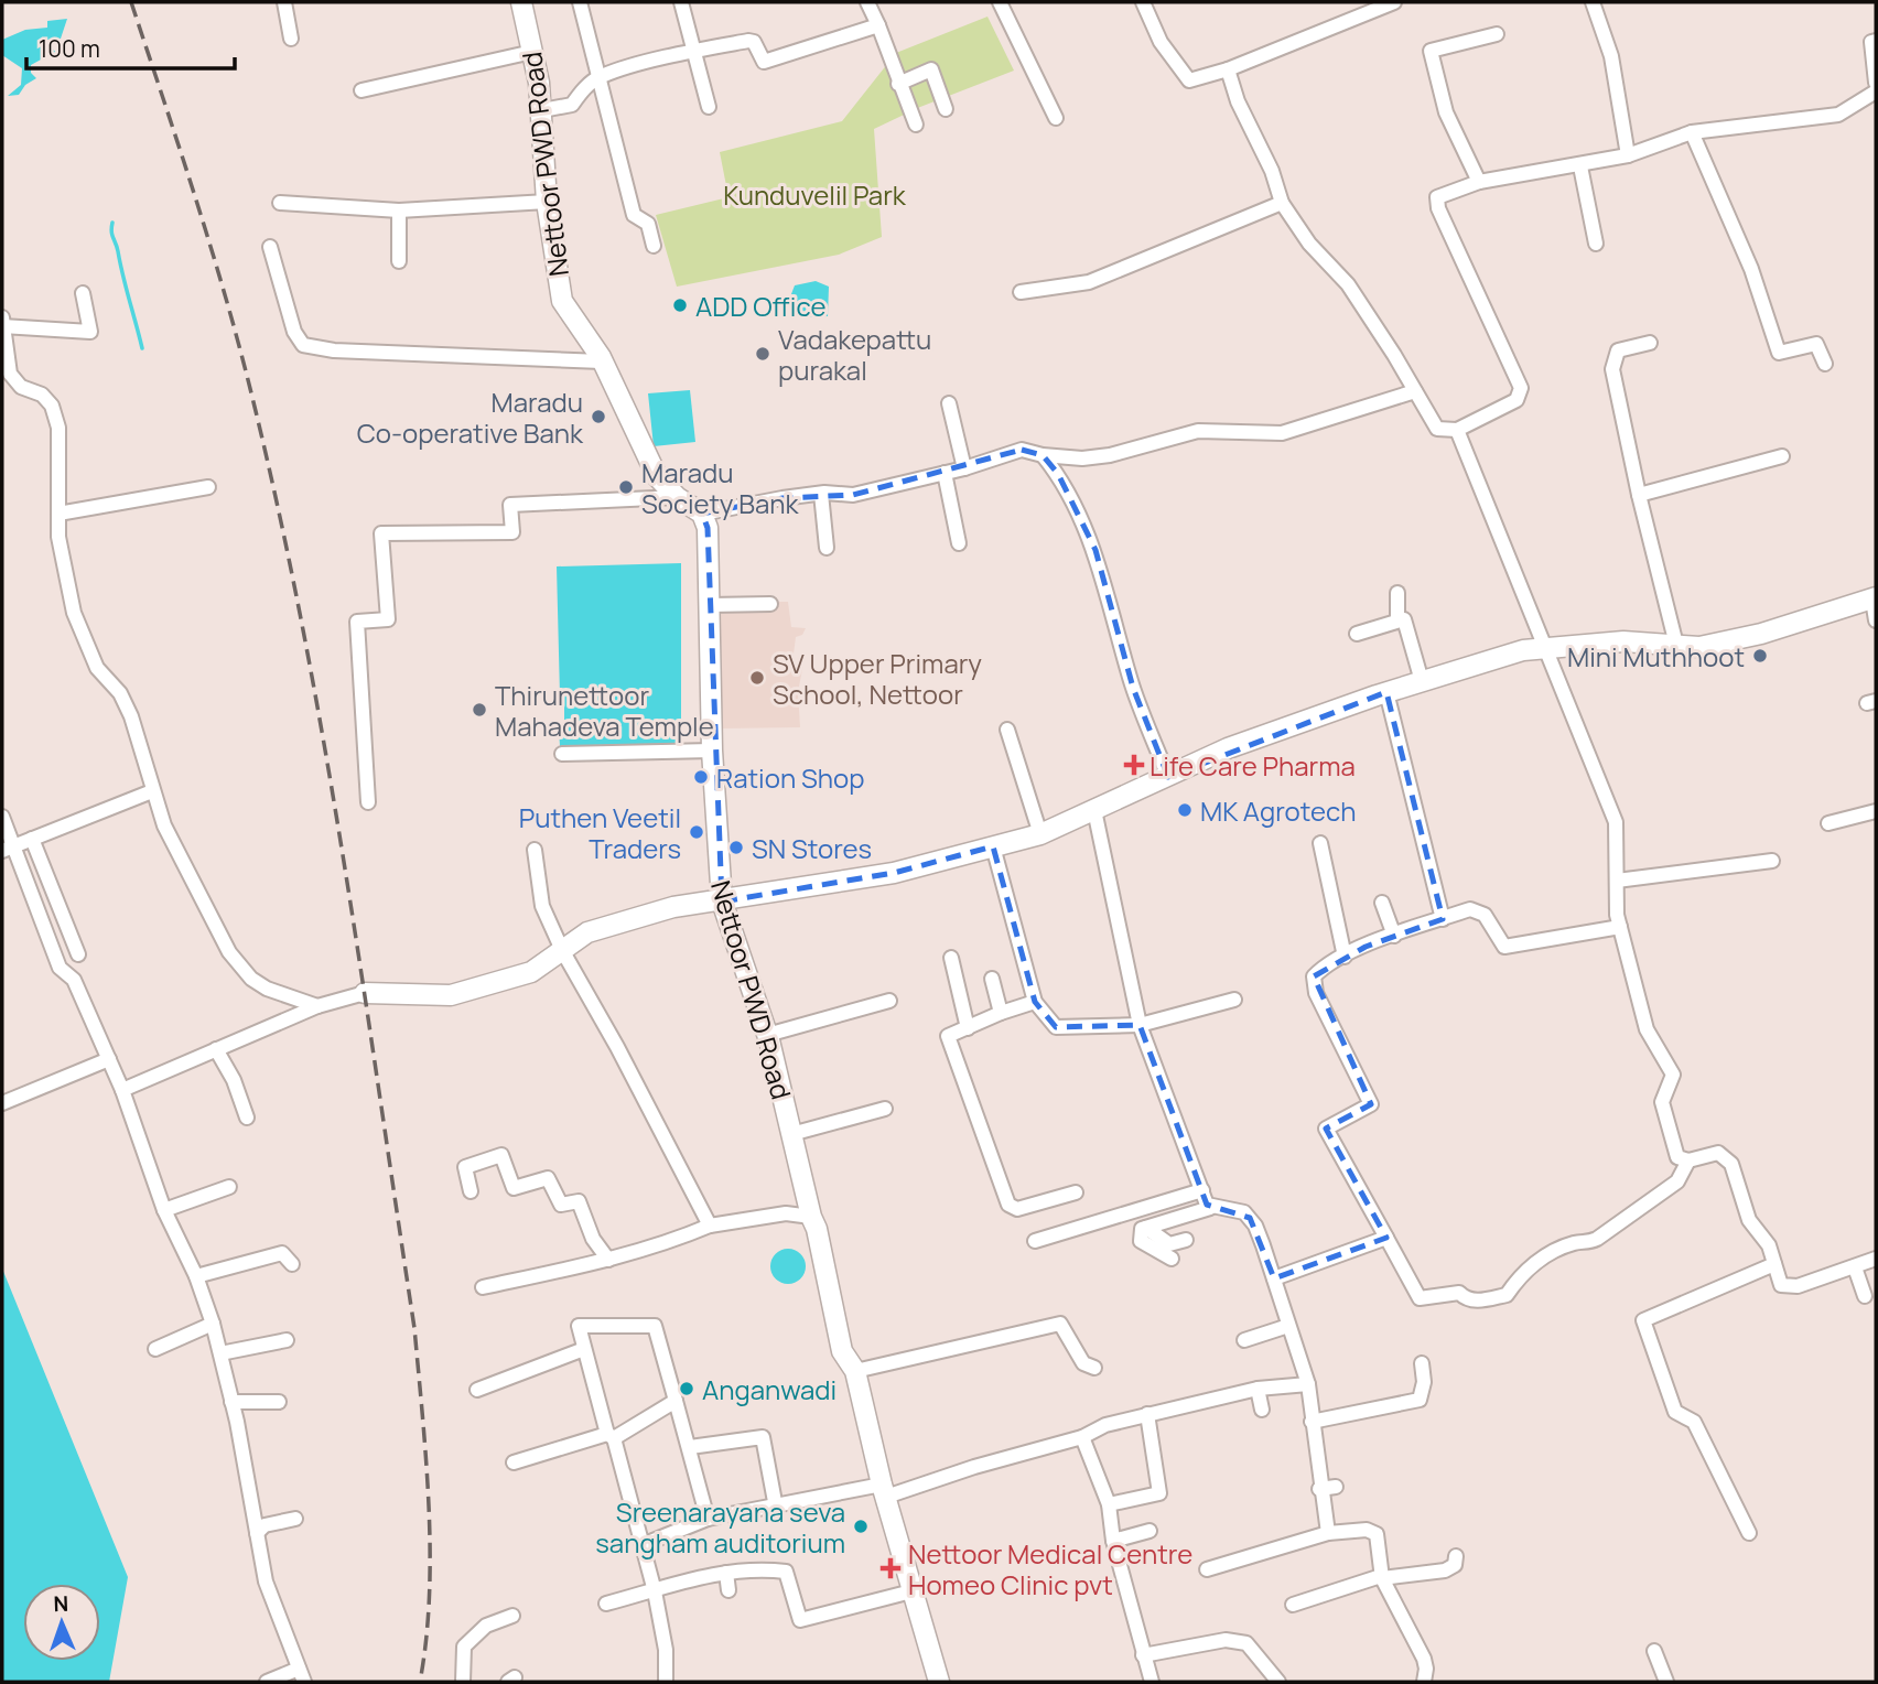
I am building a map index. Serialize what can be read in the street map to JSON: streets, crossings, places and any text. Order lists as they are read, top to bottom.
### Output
{
  "streets": {
    "street": ["Nettoor PWD Road"]
  },
  "parks": ["Kunduvelil Park"],
  "places": {
    "other": [
      "ADD Office",
      "Vadakepattu purakal",
      "Maradu Co-operative Bank",
      "Maradu Society Bank",
      "Mini Muthhoot",
      "SV Upper Primary School, Nettoor",
      "Thirunettoor Mahadeva Temple",
      "Ration Shop",
      "MK Agrotech",
      "Puthen Veetil Traders",
      "SN Stores",
      "Anganwadi",
      "Sreenarayana seva sangham auditorium"
    ],
    "health": ["Life Care Pharma", "Nettoor Medical Centre Homeo Clinic pvt"]
  },
  "scale_bar": "100 m",
  "north": "top"
}
